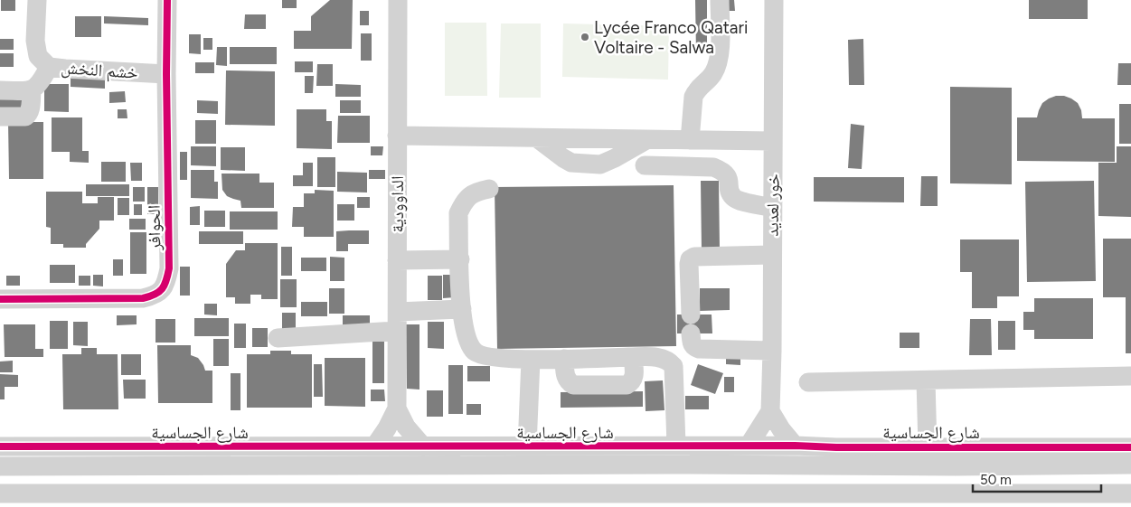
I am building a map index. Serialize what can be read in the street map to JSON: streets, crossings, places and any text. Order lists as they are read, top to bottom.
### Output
{
  "streets": {
    "street": [
      "خشم النخش",
      "الداوودية",
      "خور لعديد",
      "الحوافر",
      "شارع الجساسية"
    ]
  },
  "crossings": [
    ["خشم النخش", "الحوافر"],
    ["الداوودية", "شارع الجساسية"]
  ],
  "places": ["Lycée Franco Qatari Voltaire - Salwa"],
  "scale_bar": "50 m"
}
